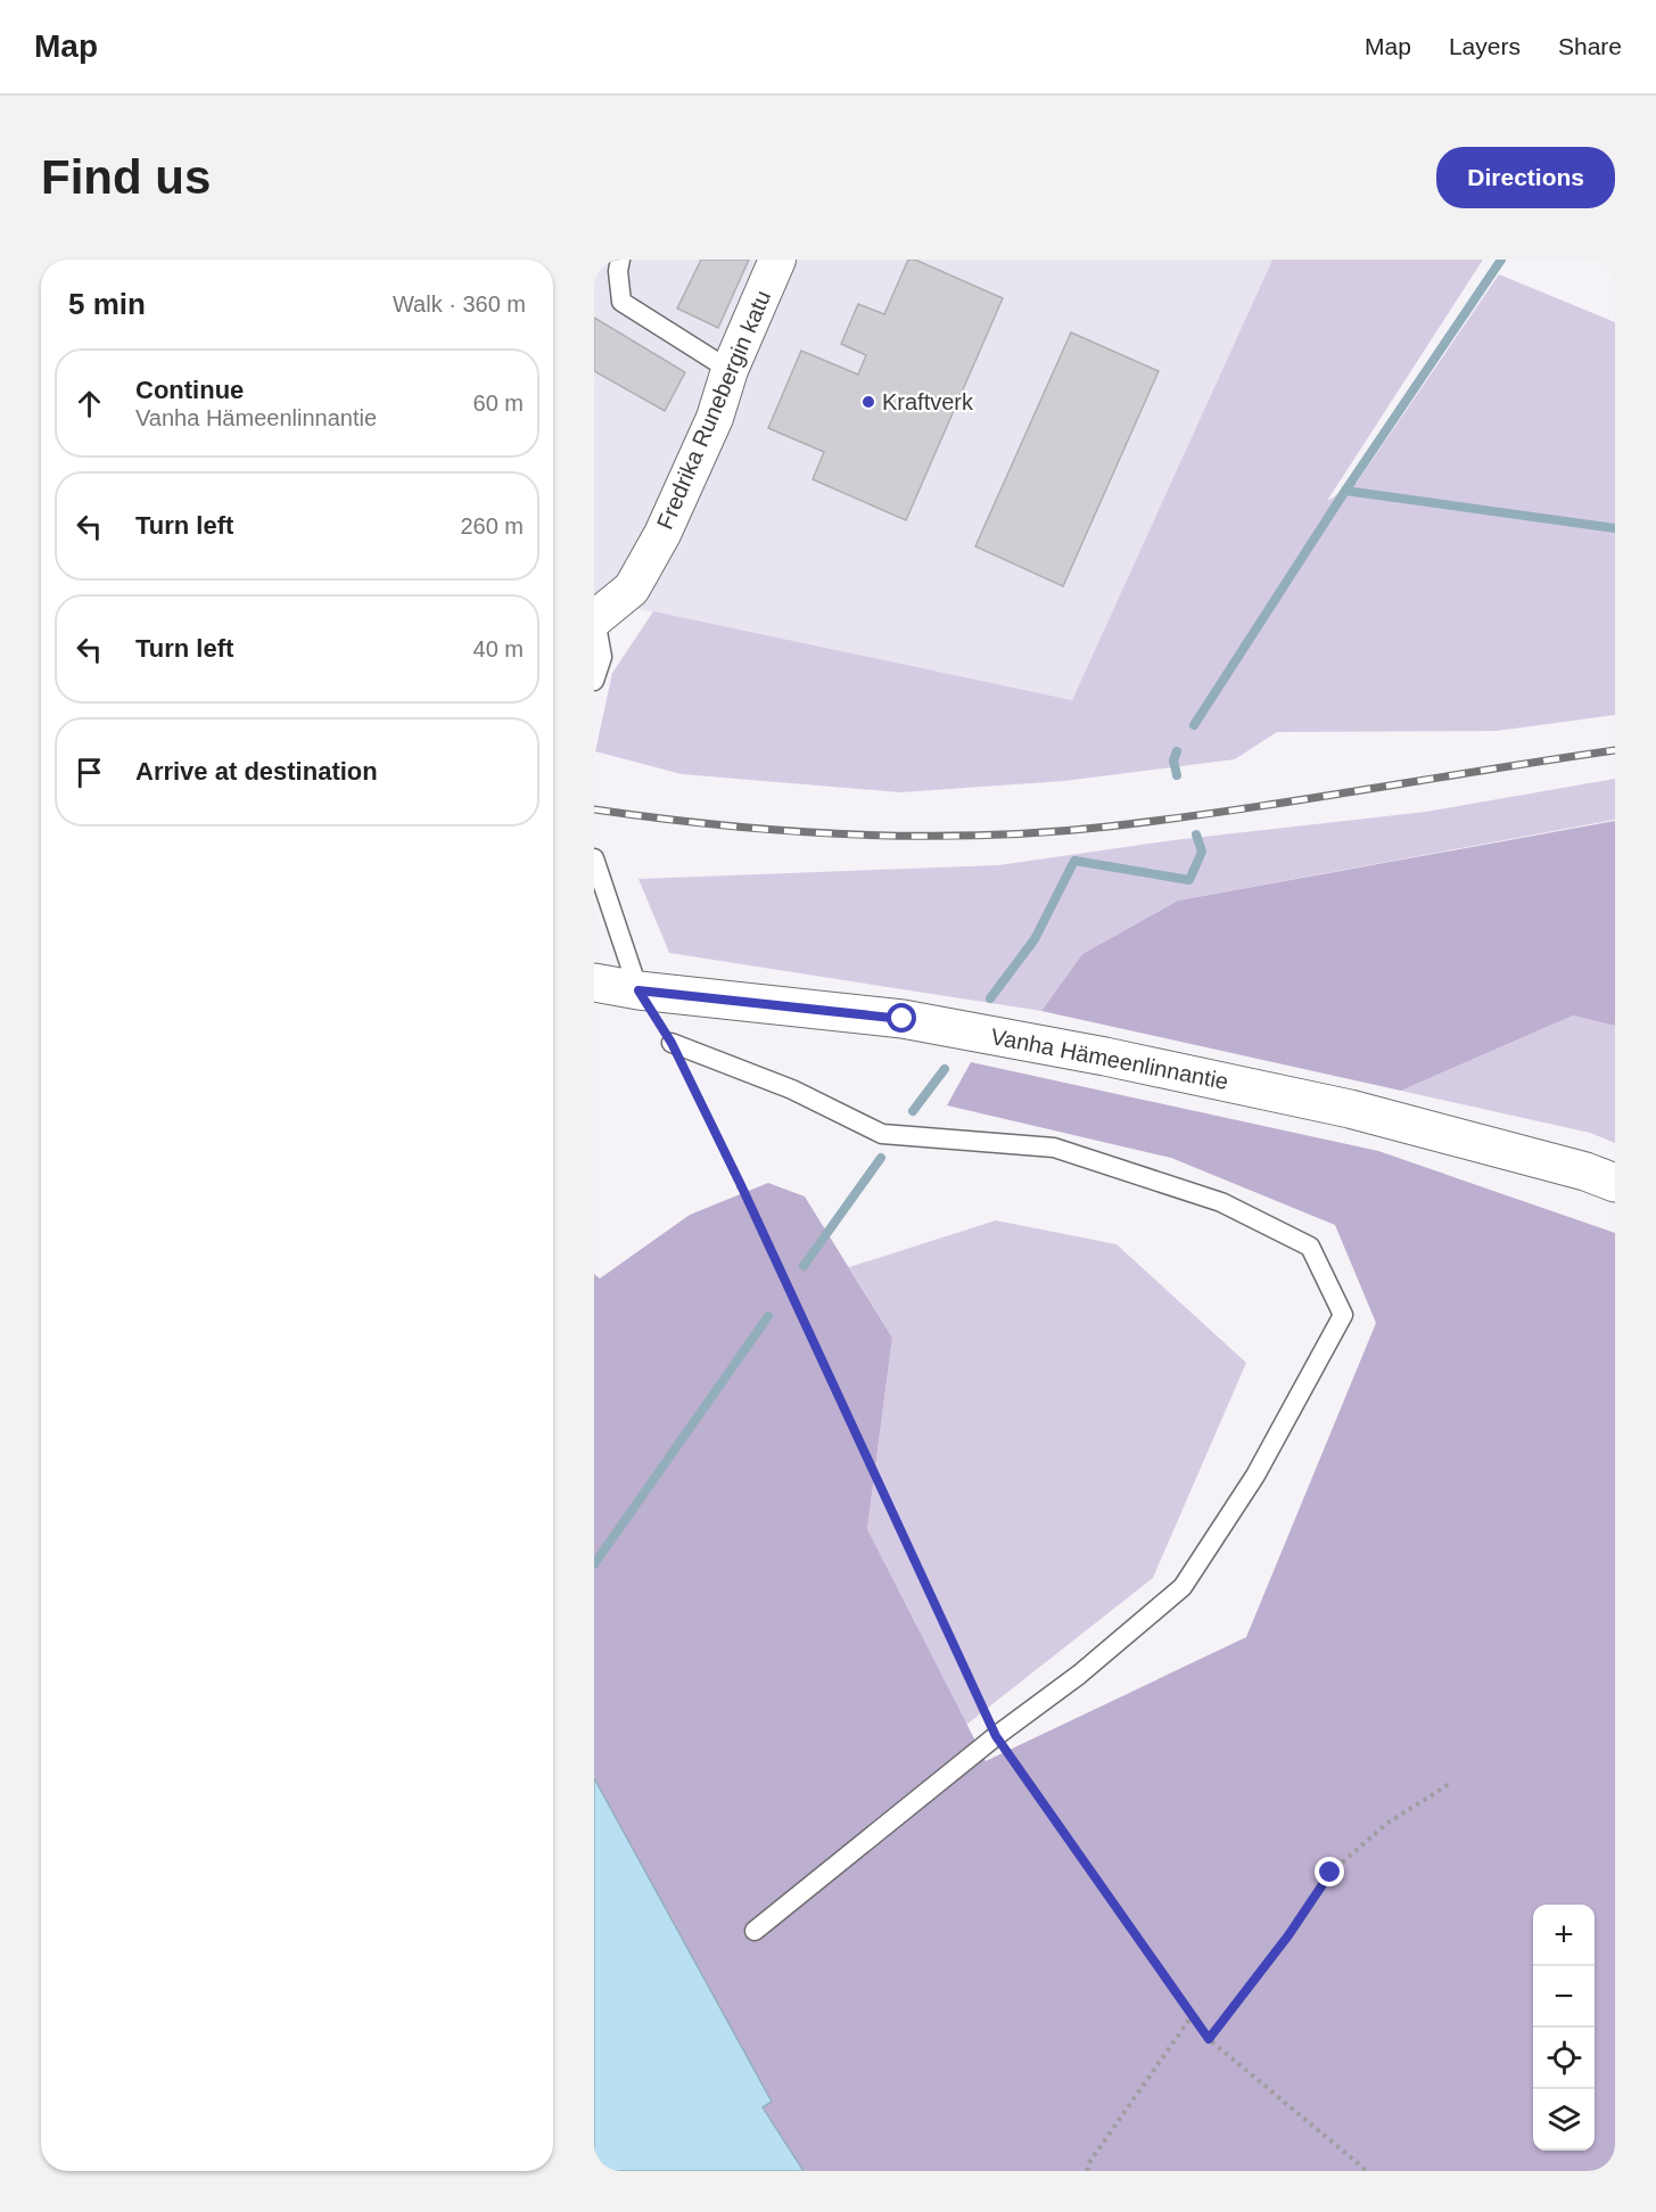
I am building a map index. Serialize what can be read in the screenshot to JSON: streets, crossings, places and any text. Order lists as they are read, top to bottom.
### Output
{
  "streets": {
    "street": ["Fredrika Runebergin katu", "Vanha Hämeenlinnantie"]
  },
  "places": ["Kraftverk"],
  "page": {
    "header": "Map",
    "nav": ["Map", "Layers", "Share"],
    "buttons": "Directions",
    "title": "Find us",
    "heading": ["5 min", "Walk · 360 m"],
    "list": [
      ["Continue", "Vanha Hämeenlinnantie", "60 m"],
      ["Turn left", "260 m"],
      ["Turn left", "40 m"],
      "Arrive at destination"
    ],
    "map_buttons": ["+", "−"]
  }
}
